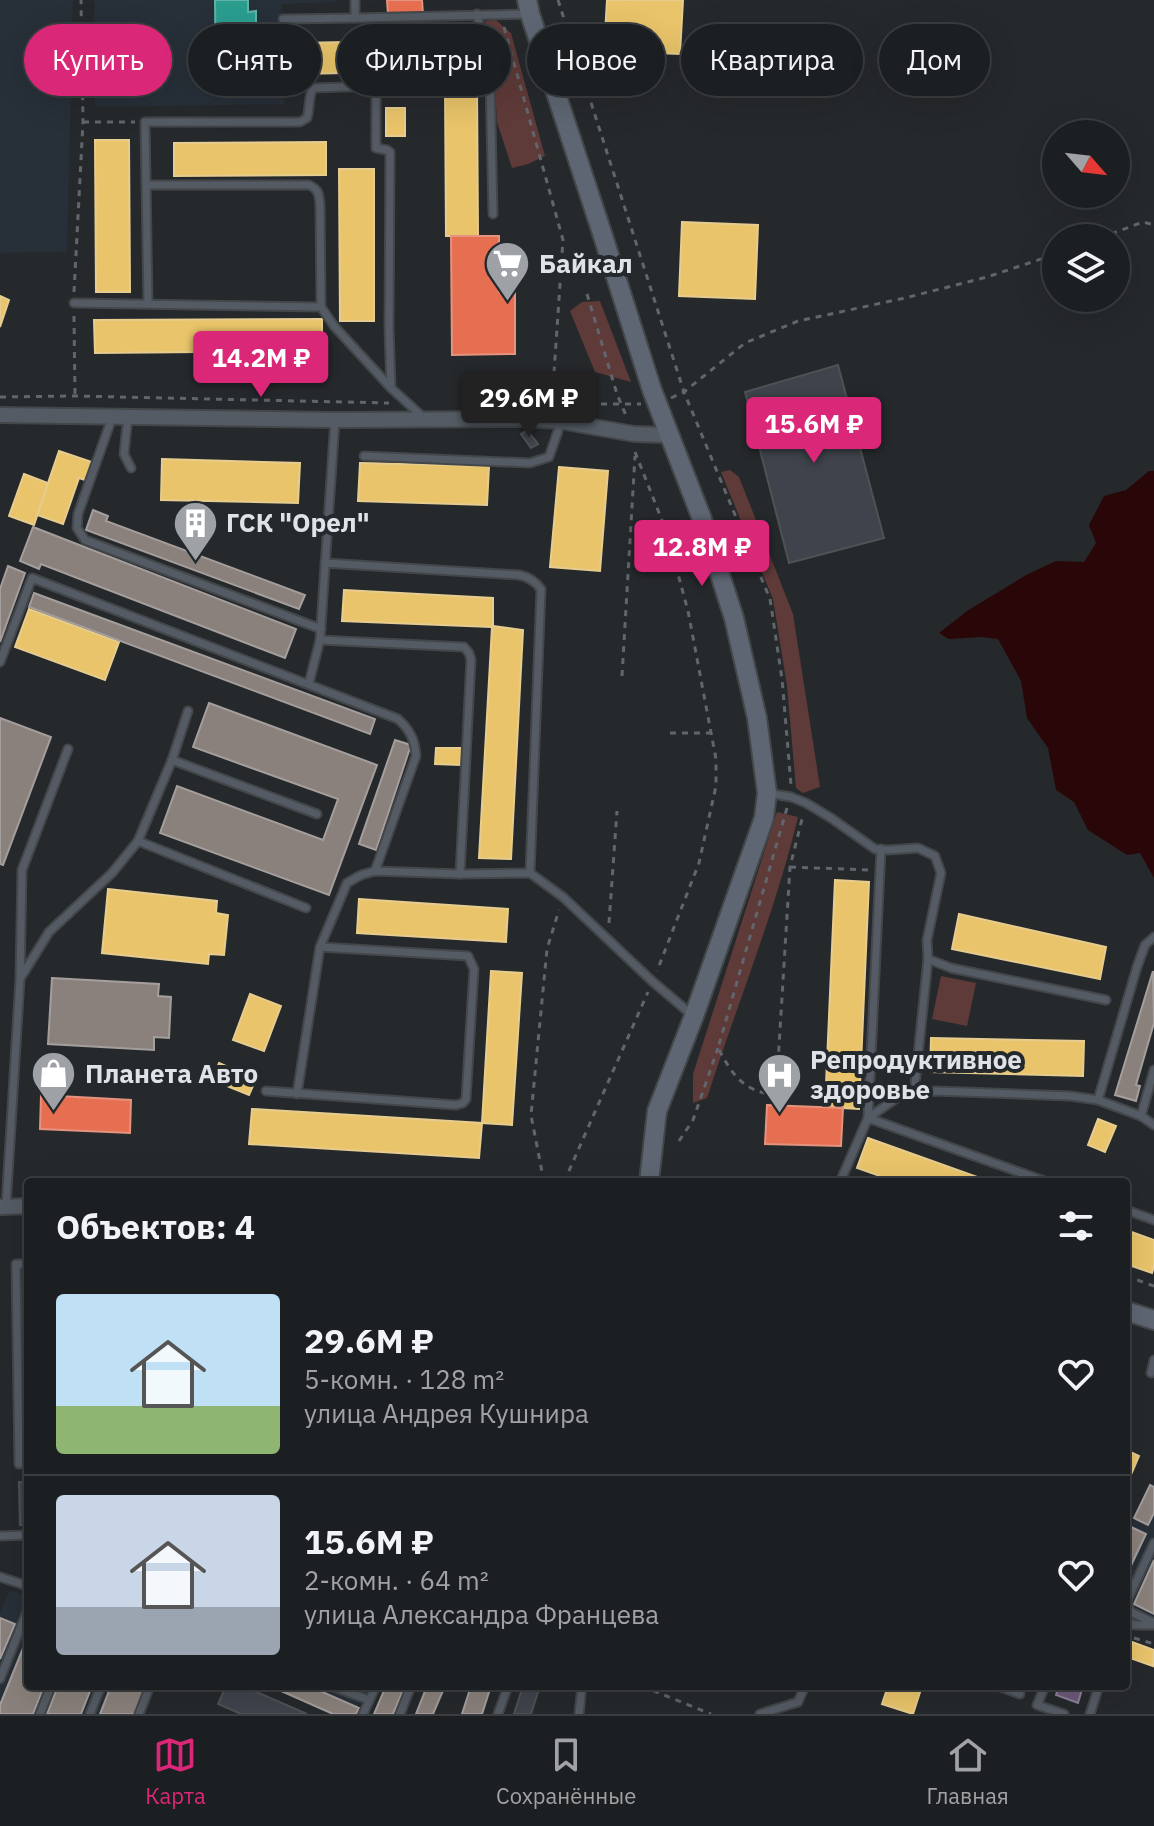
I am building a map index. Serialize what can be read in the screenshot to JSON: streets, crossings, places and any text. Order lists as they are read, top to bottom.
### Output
{
  "places": {
    "supermarket": ["Байкал"],
    "building": ["ГСК \"Орел\""],
    "shop": ["Планета Авто"],
    "hospital": ["Репродуктивное здоровье"]
  },
  "north": "bottom right",
  "page": {
    "chip": [
      "Купить",
      "Снять",
      "Фильтры",
      "Новое",
      "Квартира",
      "Дом"
    ],
    "price": [
      "14.2M ₽",
      "29.6M ₽",
      "15.6M ₽",
      "12.8M ₽"
    ],
    "heading": "Объектов: 4",
    "list": [
      {
        "name": "29.6M ₽",
        "note": "5-комн. · 128 m² · улица Андрея Кушнира"
      },
      {
        "name": "15.6M ₽",
        "note": "2-комн. · 64 m² · улица Александра Францева"
      }
    ],
    "tabs": ["Карта", "Сохранённые", "Главная"]
  }
}
